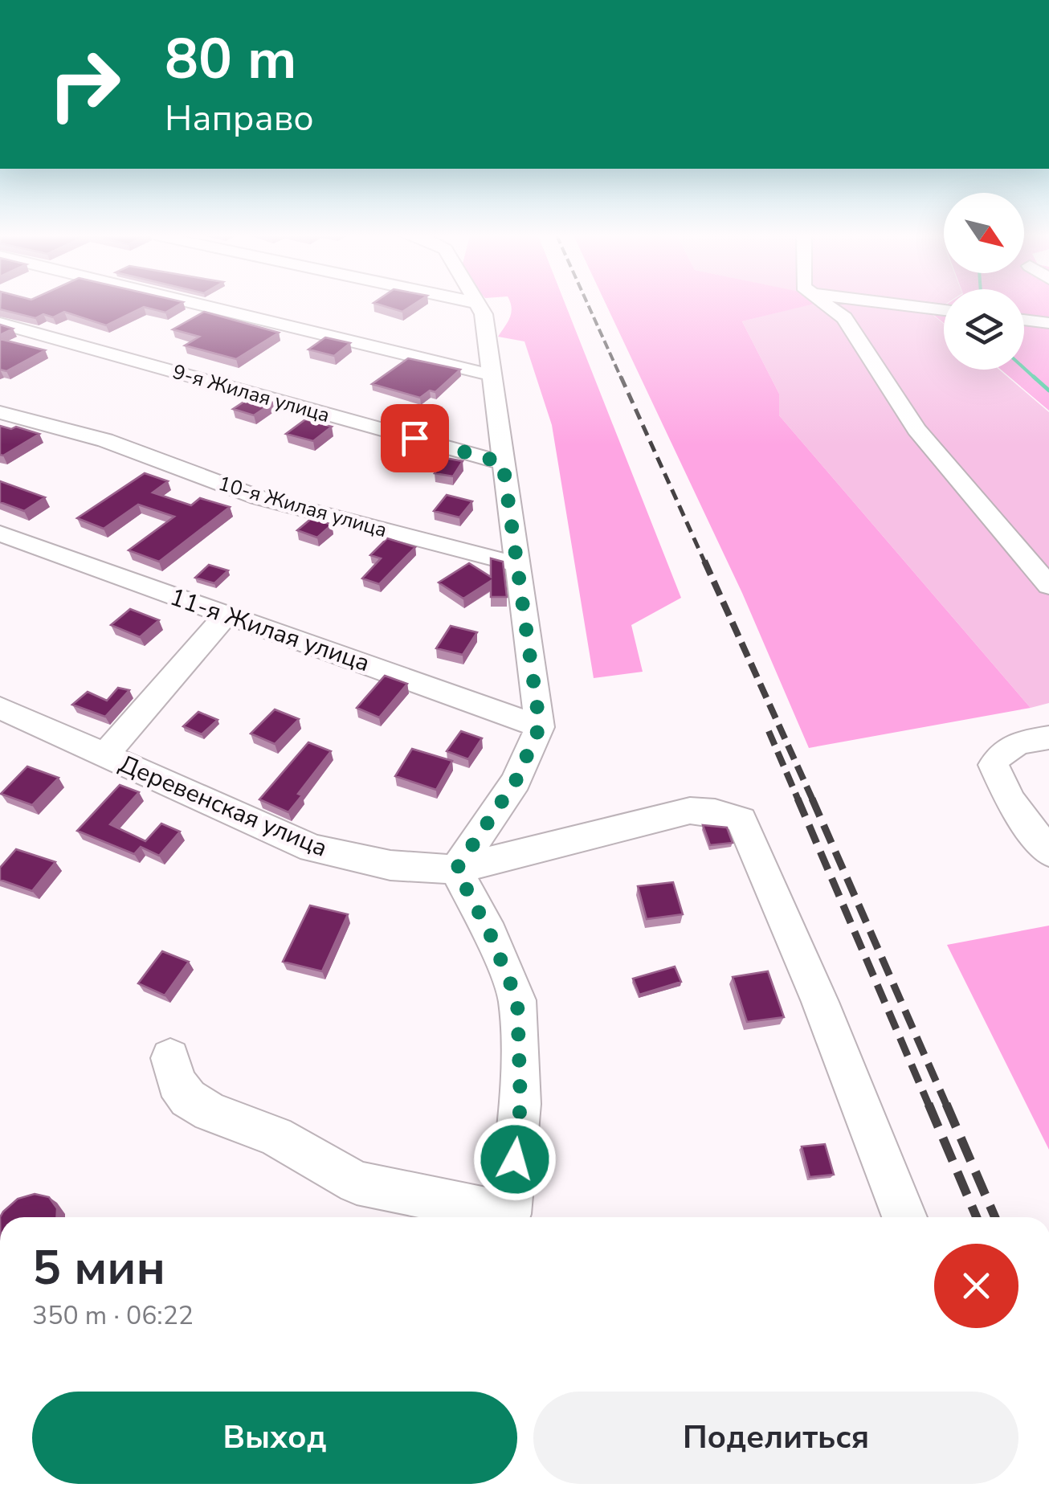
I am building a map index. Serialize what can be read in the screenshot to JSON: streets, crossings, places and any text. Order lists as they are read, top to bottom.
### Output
{
  "streets": {
    "street": [
      "9-я Жилая улица",
      "10-я Жилая улица",
      "11-я Жилая улица",
      "Деревенская улица"
    ]
  },
  "north": "bottom right",
  "page": {
    "turn": ["80 m", "Направо"],
    "heading": ["5 мин", "350 m · 06:22"],
    "buttons": ["Выход", "Поделиться"]
  }
}
